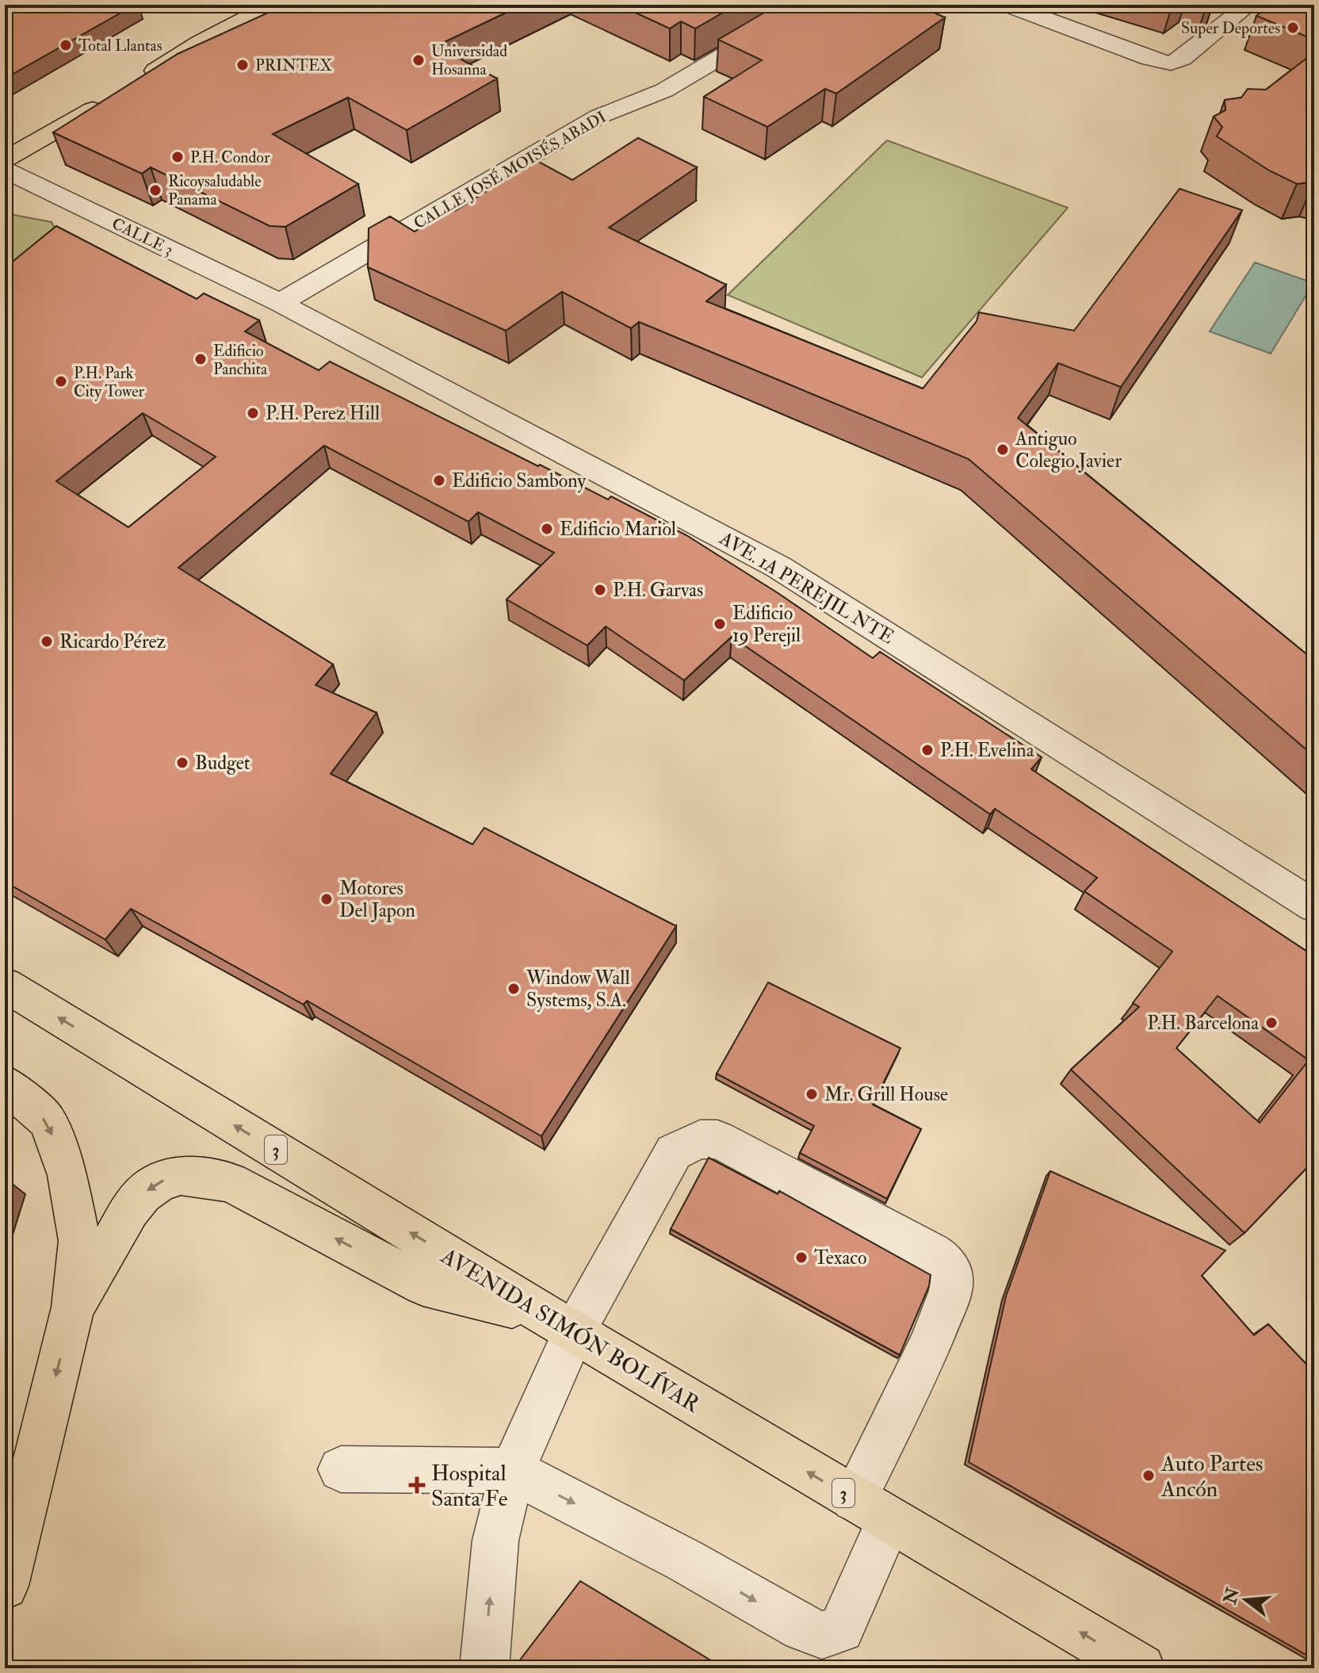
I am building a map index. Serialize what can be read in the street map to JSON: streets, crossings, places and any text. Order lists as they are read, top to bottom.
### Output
{
  "streets": {
    "main road": ["3", "AVENIDA SIMÓN BOLÍVAR"],
    "street": ["CALLE JOSÉ MOISÉS ABADI", "CALLE 3", "AVE. 1A PEREJIL NTE"]
  },
  "crossings": [
    ["CALLE JOSÉ MOISÉS ABADI", "CALLE 3"],
    ["CALLE JOSÉ MOISÉS ABADI", "AVE. 1A PEREJIL NTE"],
    ["CALLE 3", "AVE. 1A PEREJIL NTE"]
  ],
  "one_way": ["AVENIDA SIMÓN BOLÍVAR"],
  "places": {
    "other": [
      "Super Deportes",
      "Total Llantas",
      "Universidad Hosanna",
      "PRINTEX",
      "P.H. Condor",
      "Ricoysaludable Panama",
      "Edificio Panchita",
      "P.H. Park City Tower",
      "P.H. Perez Hill",
      "Antiguo Colegio Javier",
      "Edificio Sambony",
      "Edificio Mariol",
      "P.H. Garvas",
      "Edificio 19 Perejil",
      "Ricardo Pérez",
      "P.H. Evelina",
      "Budget",
      "Motores Del Japon",
      "Window Wall Systems, S.A.",
      "P.H. Barcelona",
      "Mr. Grill House",
      "Texaco",
      "Auto Partes Ancón"
    ],
    "health": ["Hospital Santa Fe"]
  },
  "north": "left"
}
